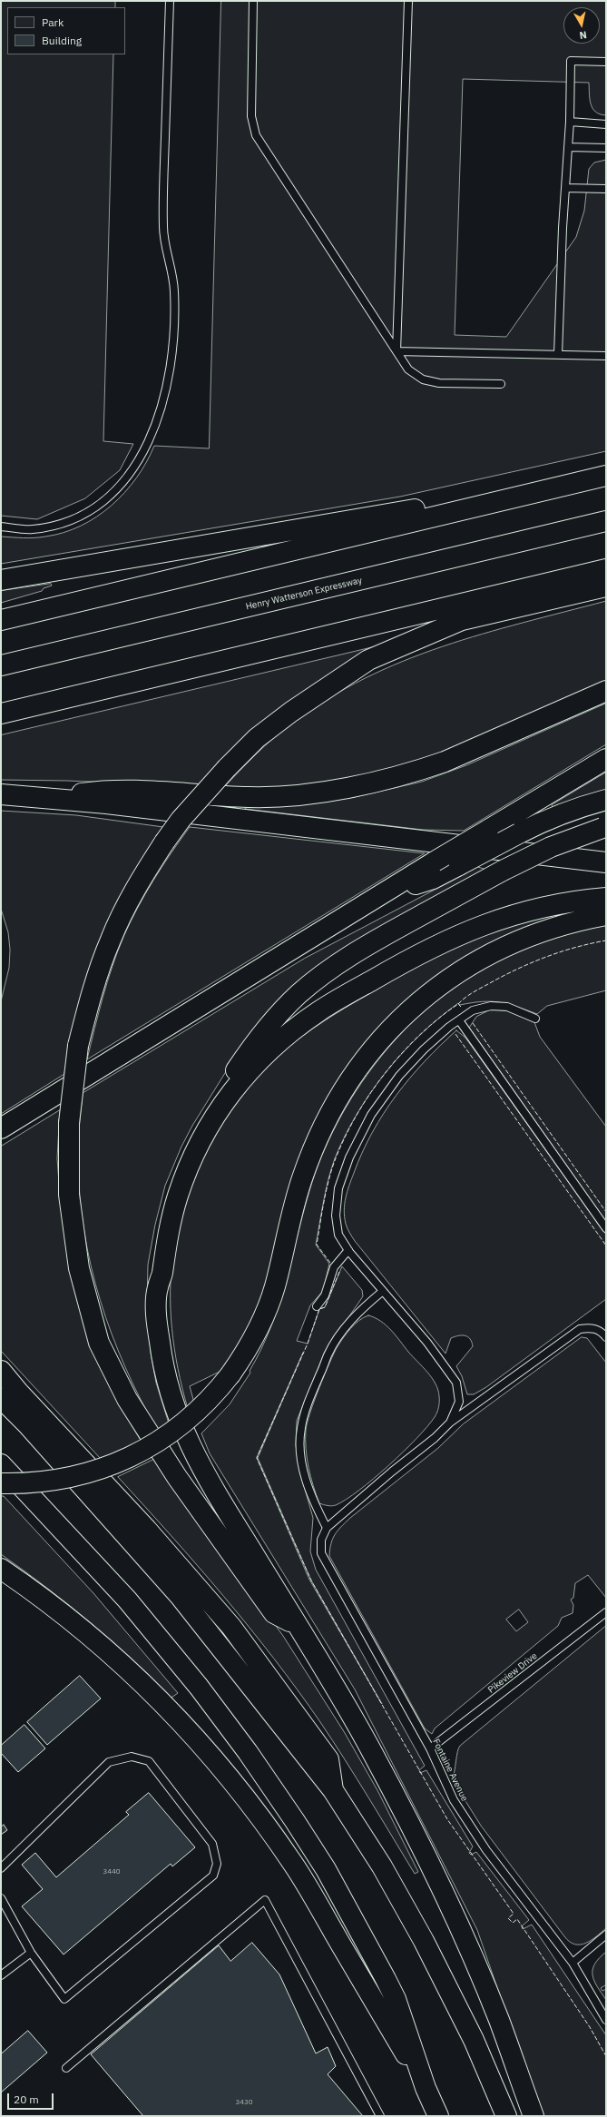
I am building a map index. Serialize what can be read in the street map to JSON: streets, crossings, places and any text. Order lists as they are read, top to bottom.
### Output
{
  "streets": {
    "highway": ["Henry Watterson Expressway"],
    "lane": ["Pikeview Drive", "Fontaine Avenue"]
  },
  "crossings": [
    ["Pikeview Drive", "Fontaine Avenue"]
  ],
  "house_numbers": ["3440", "3430"],
  "legend": ["Park", "Building"],
  "scale_bar": "20 m",
  "north": "bottom"
}
